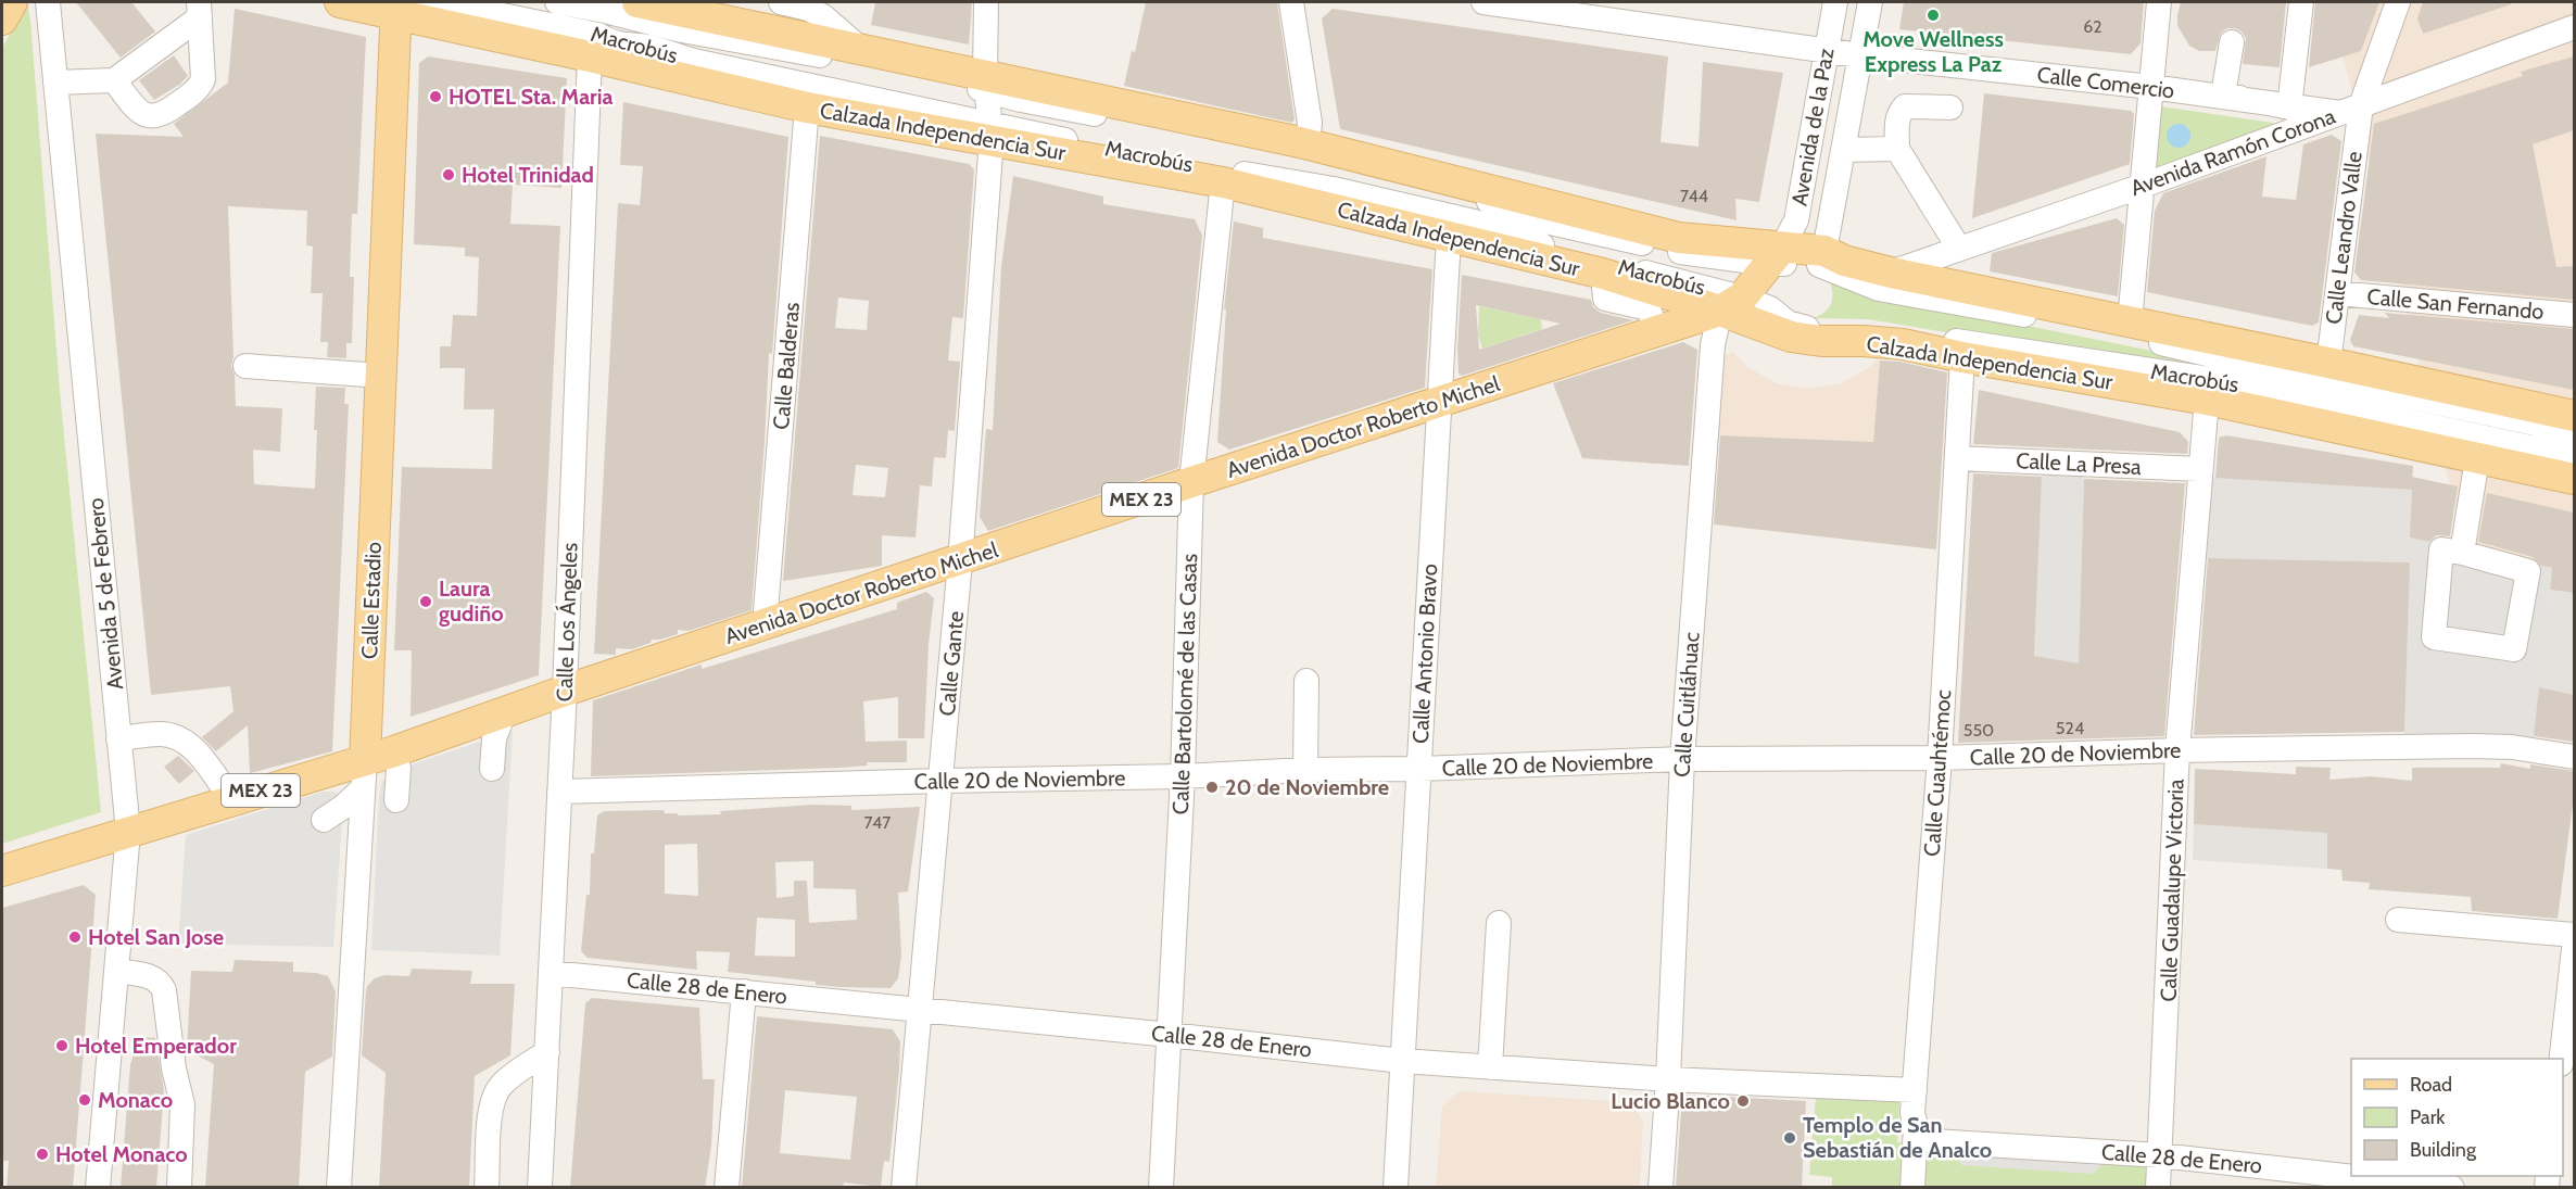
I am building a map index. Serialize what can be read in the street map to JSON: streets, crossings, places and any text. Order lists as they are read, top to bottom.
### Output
{
  "streets": {
    "main road": [
      "Calzada Independencia Sur",
      "Avenida Doctor Roberto Michel",
      "MEX 23",
      "Calle Estadio",
      "Calle Cuitláhuac"
    ],
    "street": [
      "Macrobús",
      "Calle Comercio",
      "Avenida de la Paz",
      "Avenida Ramón Corona",
      "Calle Leandro Valle",
      "Calle San Fernando",
      "Calle Balderas",
      "Calle La Presa",
      "Avenida 5 de Febrero",
      "Calle Los Ángeles",
      "Calle Antonio Bravo",
      "Calle Gante",
      "Calle Bartolomé de las Casas",
      "Calle 20 de Noviembre",
      "Calle Cuauhtémoc",
      "Calle Guadalupe Victoria",
      "Calle 28 de Enero"
    ]
  },
  "crossings": [
    ["Macrobús", "Avenida de la Paz"],
    ["Macrobús", "Calzada Independencia Sur"],
    ["Macrobús", "Calle Estadio"],
    ["Macrobús", "Calle Gante"],
    ["Macrobús", "Calle Cuitláhuac"],
    ["Calle Comercio", "Avenida de la Paz"],
    ["Calle Comercio", "Avenida Ramón Corona"],
    ["Calle Comercio", "Calle Leandro Valle"],
    ["Avenida de la Paz", "Calle Cuitláhuac"],
    ["Calzada Independencia Sur", "Calle Balderas"],
    ["Calzada Independencia Sur", "Avenida Doctor Roberto Michel"],
    ["Calzada Independencia Sur", "Calle Estadio"],
    ["Calzada Independencia Sur", "Calle Los Ángeles"],
    ["Calzada Independencia Sur", "Calle Antonio Bravo"],
    ["Calzada Independencia Sur", "Calle Gante"],
    ["Calzada Independencia Sur", "Calle Bartolomé de las Casas"],
    ["Calzada Independencia Sur", "Calle Cuitláhuac"],
    ["Calzada Independencia Sur", "Calle Cuauhtémoc"],
    ["Calzada Independencia Sur", "Calle Guadalupe Victoria"],
    ["Avenida Ramón Corona", "Calle Leandro Valle"],
    ["Calle Leandro Valle", "Calle San Fernando"],
    ["Calle Balderas", "Avenida Doctor Roberto Michel"],
    ["Avenida Doctor Roberto Michel", "Avenida 5 de Febrero"],
    ["Avenida Doctor Roberto Michel", "Calle Estadio"],
    ["Avenida Doctor Roberto Michel", "Calle Los Ángeles"],
    ["Avenida Doctor Roberto Michel", "Calle Antonio Bravo"],
    ["Avenida Doctor Roberto Michel", "Calle Gante"],
    ["Avenida Doctor Roberto Michel", "Calle Bartolomé de las Casas"],
    ["Calle La Presa", "Calle Cuauhtémoc"],
    ["Calle La Presa", "Calle Guadalupe Victoria"],
    ["Calle Los Ángeles", "Calle 20 de Noviembre"],
    ["Calle Los Ángeles", "Calle 28 de Enero"],
    ["Calle Antonio Bravo", "Calle 20 de Noviembre"],
    ["Calle Antonio Bravo", "Calle 28 de Enero"],
    ["Calle Gante", "Calle 20 de Noviembre"],
    ["Calle Gante", "Calle 28 de Enero"],
    ["Calle Bartolomé de las Casas", "Calle 20 de Noviembre"],
    ["Calle Bartolomé de las Casas", "Calle 28 de Enero"],
    ["Calle Cuitláhuac", "Calle 20 de Noviembre"],
    ["Calle Cuitláhuac", "Calle 28 de Enero"],
    ["Calle 20 de Noviembre", "Calle Cuauhtémoc"],
    ["Calle 20 de Noviembre", "Calle Guadalupe Victoria"],
    ["Calle Cuauhtémoc", "Calle 28 de Enero"],
    ["Calle Guadalupe Victoria", "Calle 28 de Enero"]
  ],
  "places": [
    "Move Wellness Express La Paz",
    "HOTEL Sta. Maria",
    "Hotel Trinidad",
    "Laura gudiño",
    "20 de Noviembre",
    "Hotel San Jose",
    "Hotel Emperador",
    "Monaco",
    "Lucio Blanco",
    "Templo de San Sebastián de Analco",
    "Hotel Monaco"
  ],
  "house_numbers": [
    "62",
    "744",
    "524",
    "550",
    "747"
  ],
  "legend": ["Road", "Park", "Building"]
}
